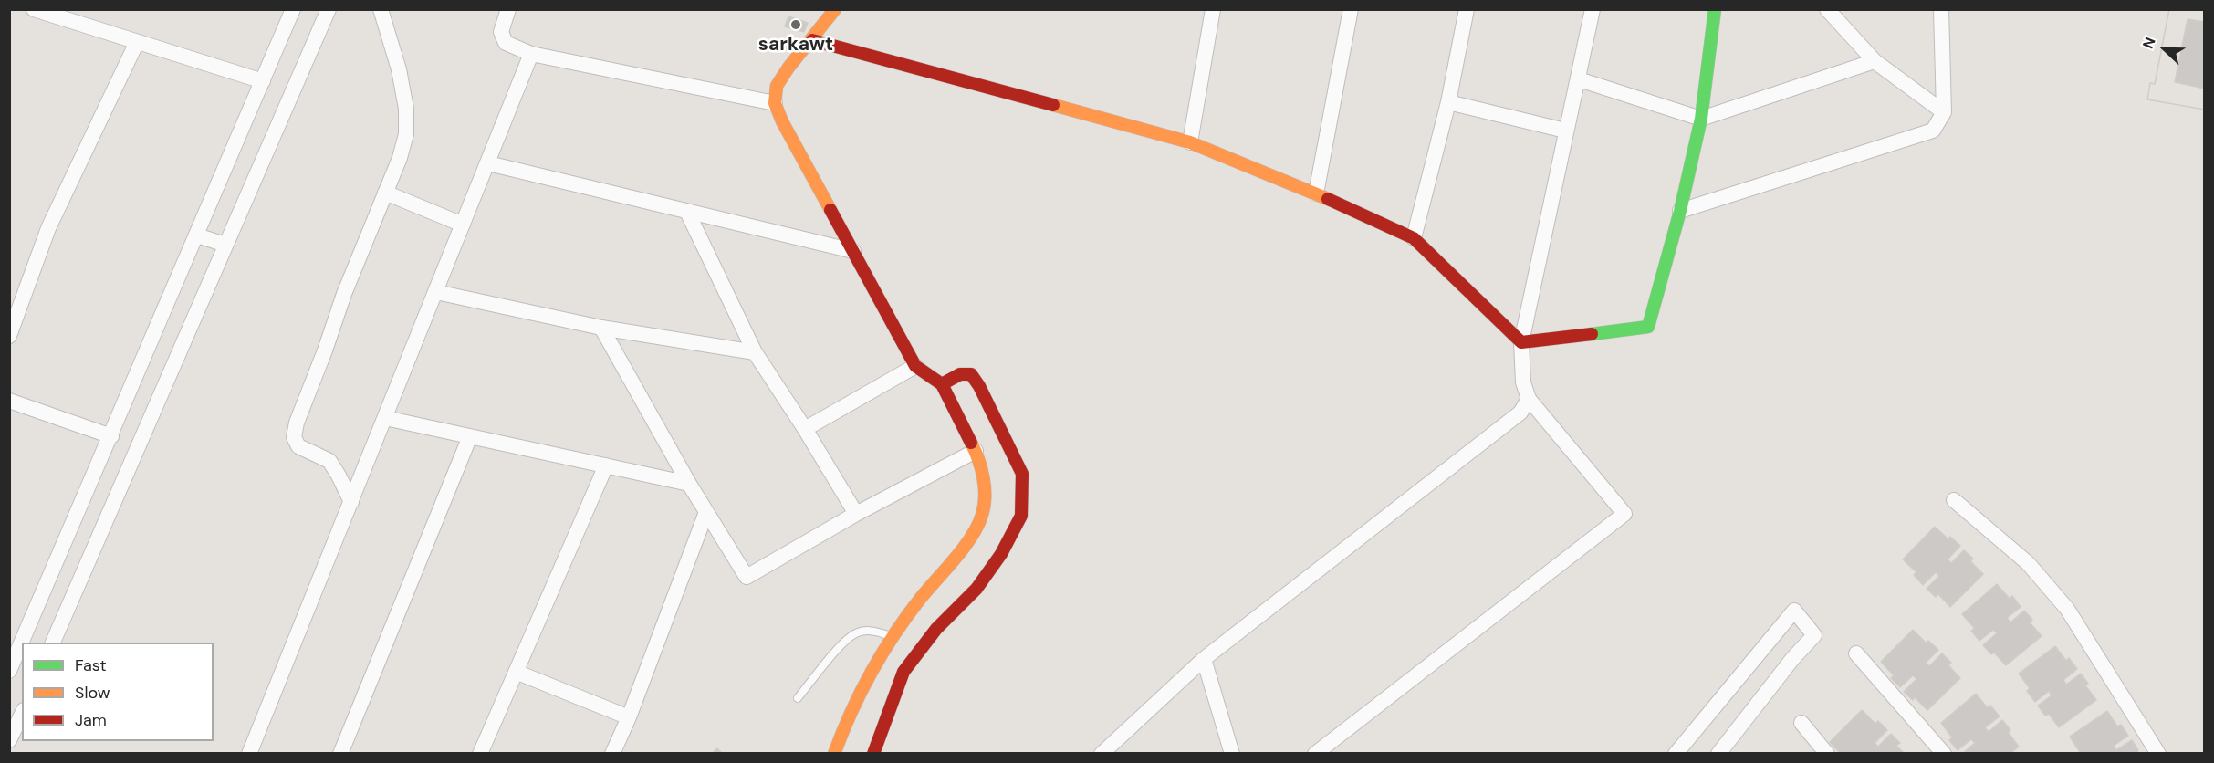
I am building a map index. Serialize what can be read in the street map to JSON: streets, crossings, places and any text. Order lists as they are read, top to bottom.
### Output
{
  "places": ["sarkawt"],
  "legend": ["Fast", "Slow", "Jam"],
  "north": "left"
}
